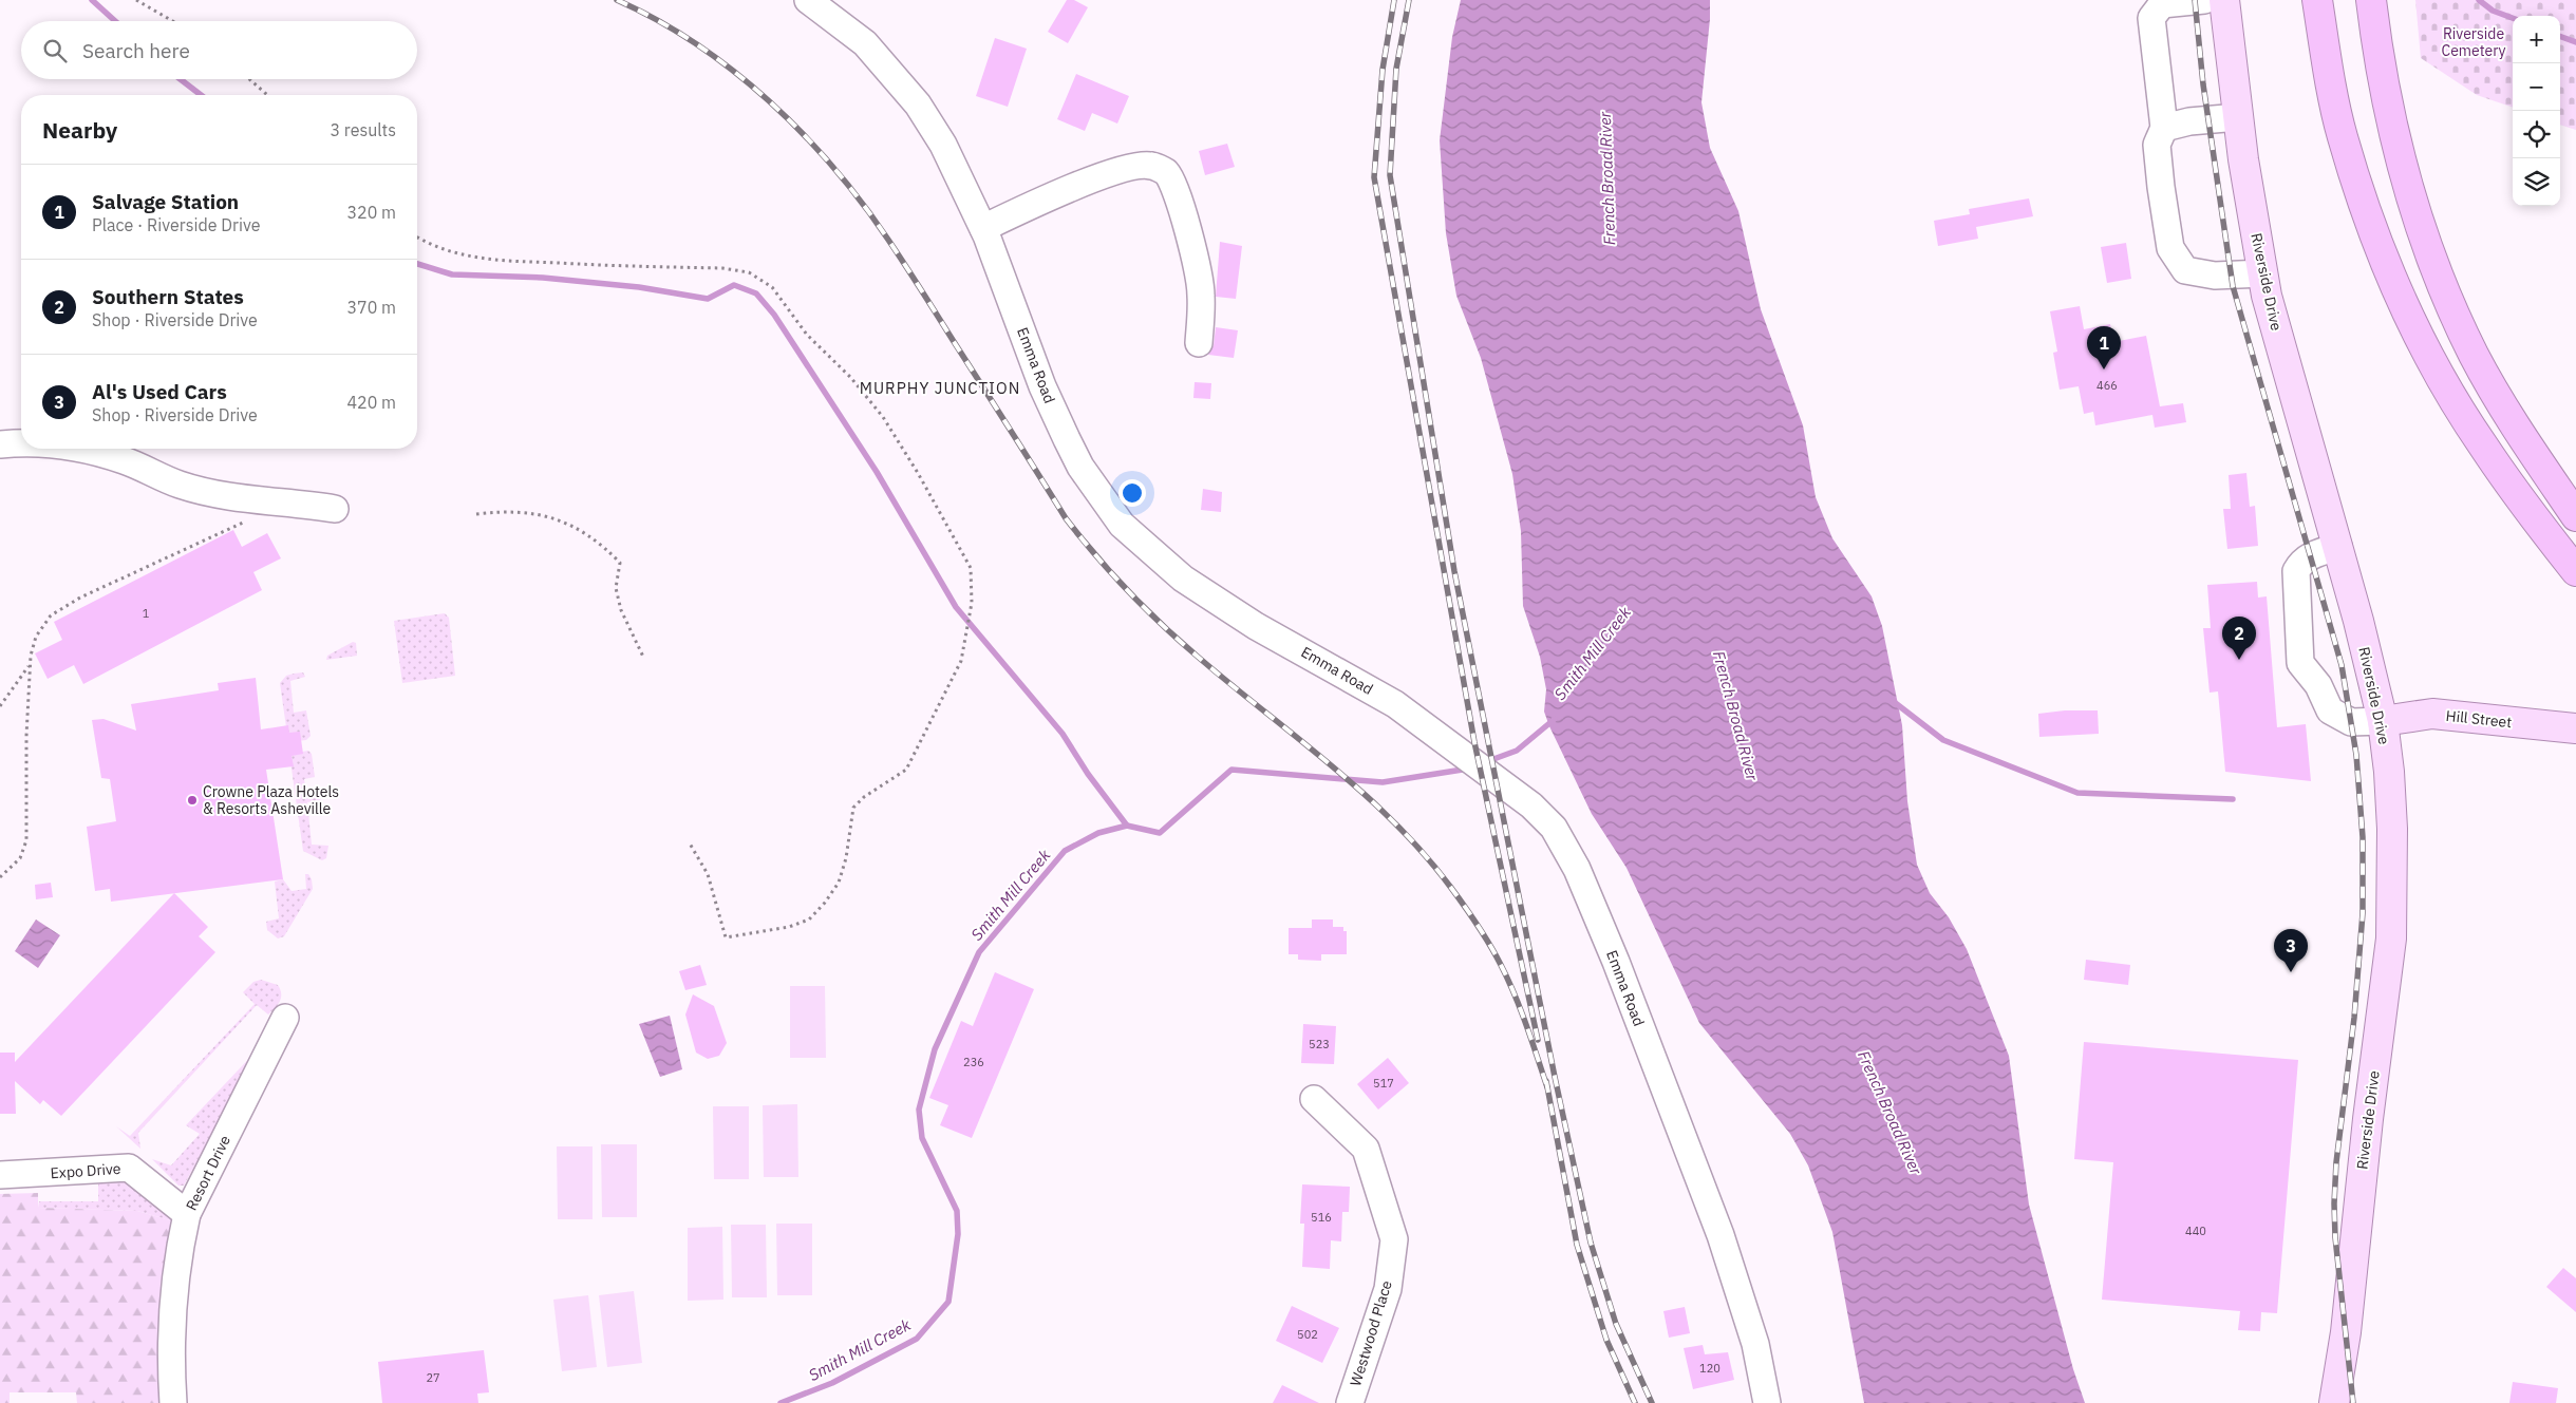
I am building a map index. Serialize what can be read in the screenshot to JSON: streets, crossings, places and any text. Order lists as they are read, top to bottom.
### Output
{
  "streets": {
    "main road": ["Riverside Drive", "Hill Street"],
    "street": [
      "Emma Road",
      "Expo Drive",
      "Resort Drive",
      "Westwood Place"
    ]
  },
  "crossings": [
    ["Riverside Drive", "Hill Street"],
    ["Expo Drive", "Resort Drive"]
  ],
  "districts": ["MURPHY JUNCTION"],
  "water": ["French Broad River", "Smith Mill Creek"],
  "parks": ["Riverside Cemetery"],
  "places": ["Crowne Plaza Hotels & Resorts Asheville"],
  "house_numbers": [
    "466",
    "1",
    "523",
    "236",
    "517",
    "516",
    "440",
    "502",
    "120",
    "27"
  ],
  "page": {
    "map_buttons": ["+", "−"],
    "search": "Search here",
    "heading": ["Nearby", "3 results"],
    "list": [
      {
        "mark": "1",
        "name": "Salvage Station",
        "note": "Place · Riverside Drive",
        "value": "320 m"
      },
      {
        "mark": "2",
        "name": "Southern States",
        "note": "Shop · Riverside Drive",
        "value": "370 m"
      },
      {
        "mark": "3",
        "name": "Al's Used Cars",
        "note": "Shop · Riverside Drive",
        "value": "420 m"
      }
    ],
    "pins": ["1", "2", "3"]
  }
}
